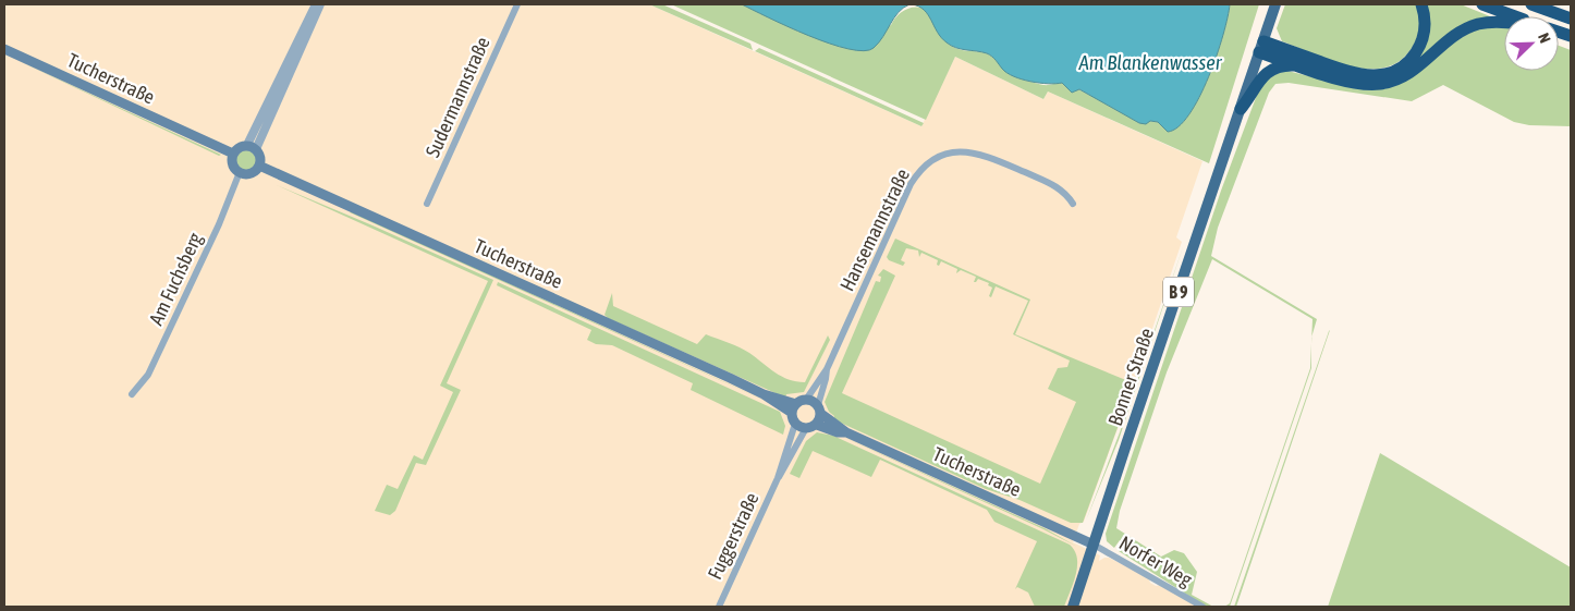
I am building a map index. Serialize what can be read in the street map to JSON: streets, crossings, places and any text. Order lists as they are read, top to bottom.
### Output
{
  "streets": {
    "main road": ["Tucherstraße", "B 9", "Bonner Straße"],
    "street": [
      "Sudermannstraße",
      "Hansemannstraße",
      "Am Fuchsberg",
      "Fuggerstraße",
      "Norfer Weg"
    ]
  },
  "crossings": [
    ["Tucherstraße", "Hansemannstraße"],
    ["Tucherstraße", "Am Fuchsberg"],
    ["Tucherstraße", "Bonner Straße"],
    ["Tucherstraße", "Fuggerstraße"],
    ["Tucherstraße", "Norfer Weg"],
    ["Hansemannstraße", "Fuggerstraße"],
    ["Bonner Straße", "Norfer Weg"]
  ],
  "water": ["Am Blankenwasser"],
  "north": "top right"
}
